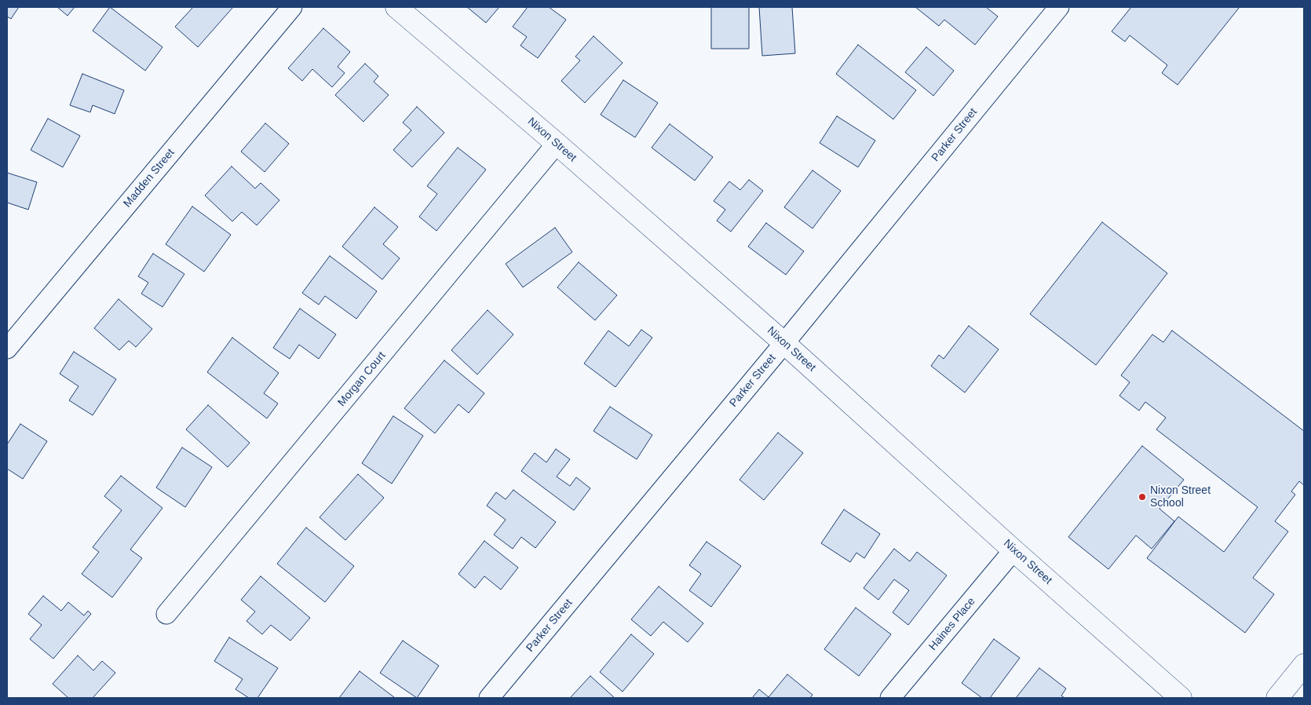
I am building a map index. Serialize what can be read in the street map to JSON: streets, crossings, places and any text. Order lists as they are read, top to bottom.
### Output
{
  "streets": {
    "street": [
      "Parker Street",
      "Nixon Street",
      "Madden Street",
      "Morgan Court",
      "Haines Place"
    ]
  },
  "crossings": [
    ["Parker Street", "Nixon Street"],
    ["Nixon Street", "Morgan Court"],
    ["Nixon Street", "Haines Place"]
  ],
  "places": ["Nixon Street School"]
}
